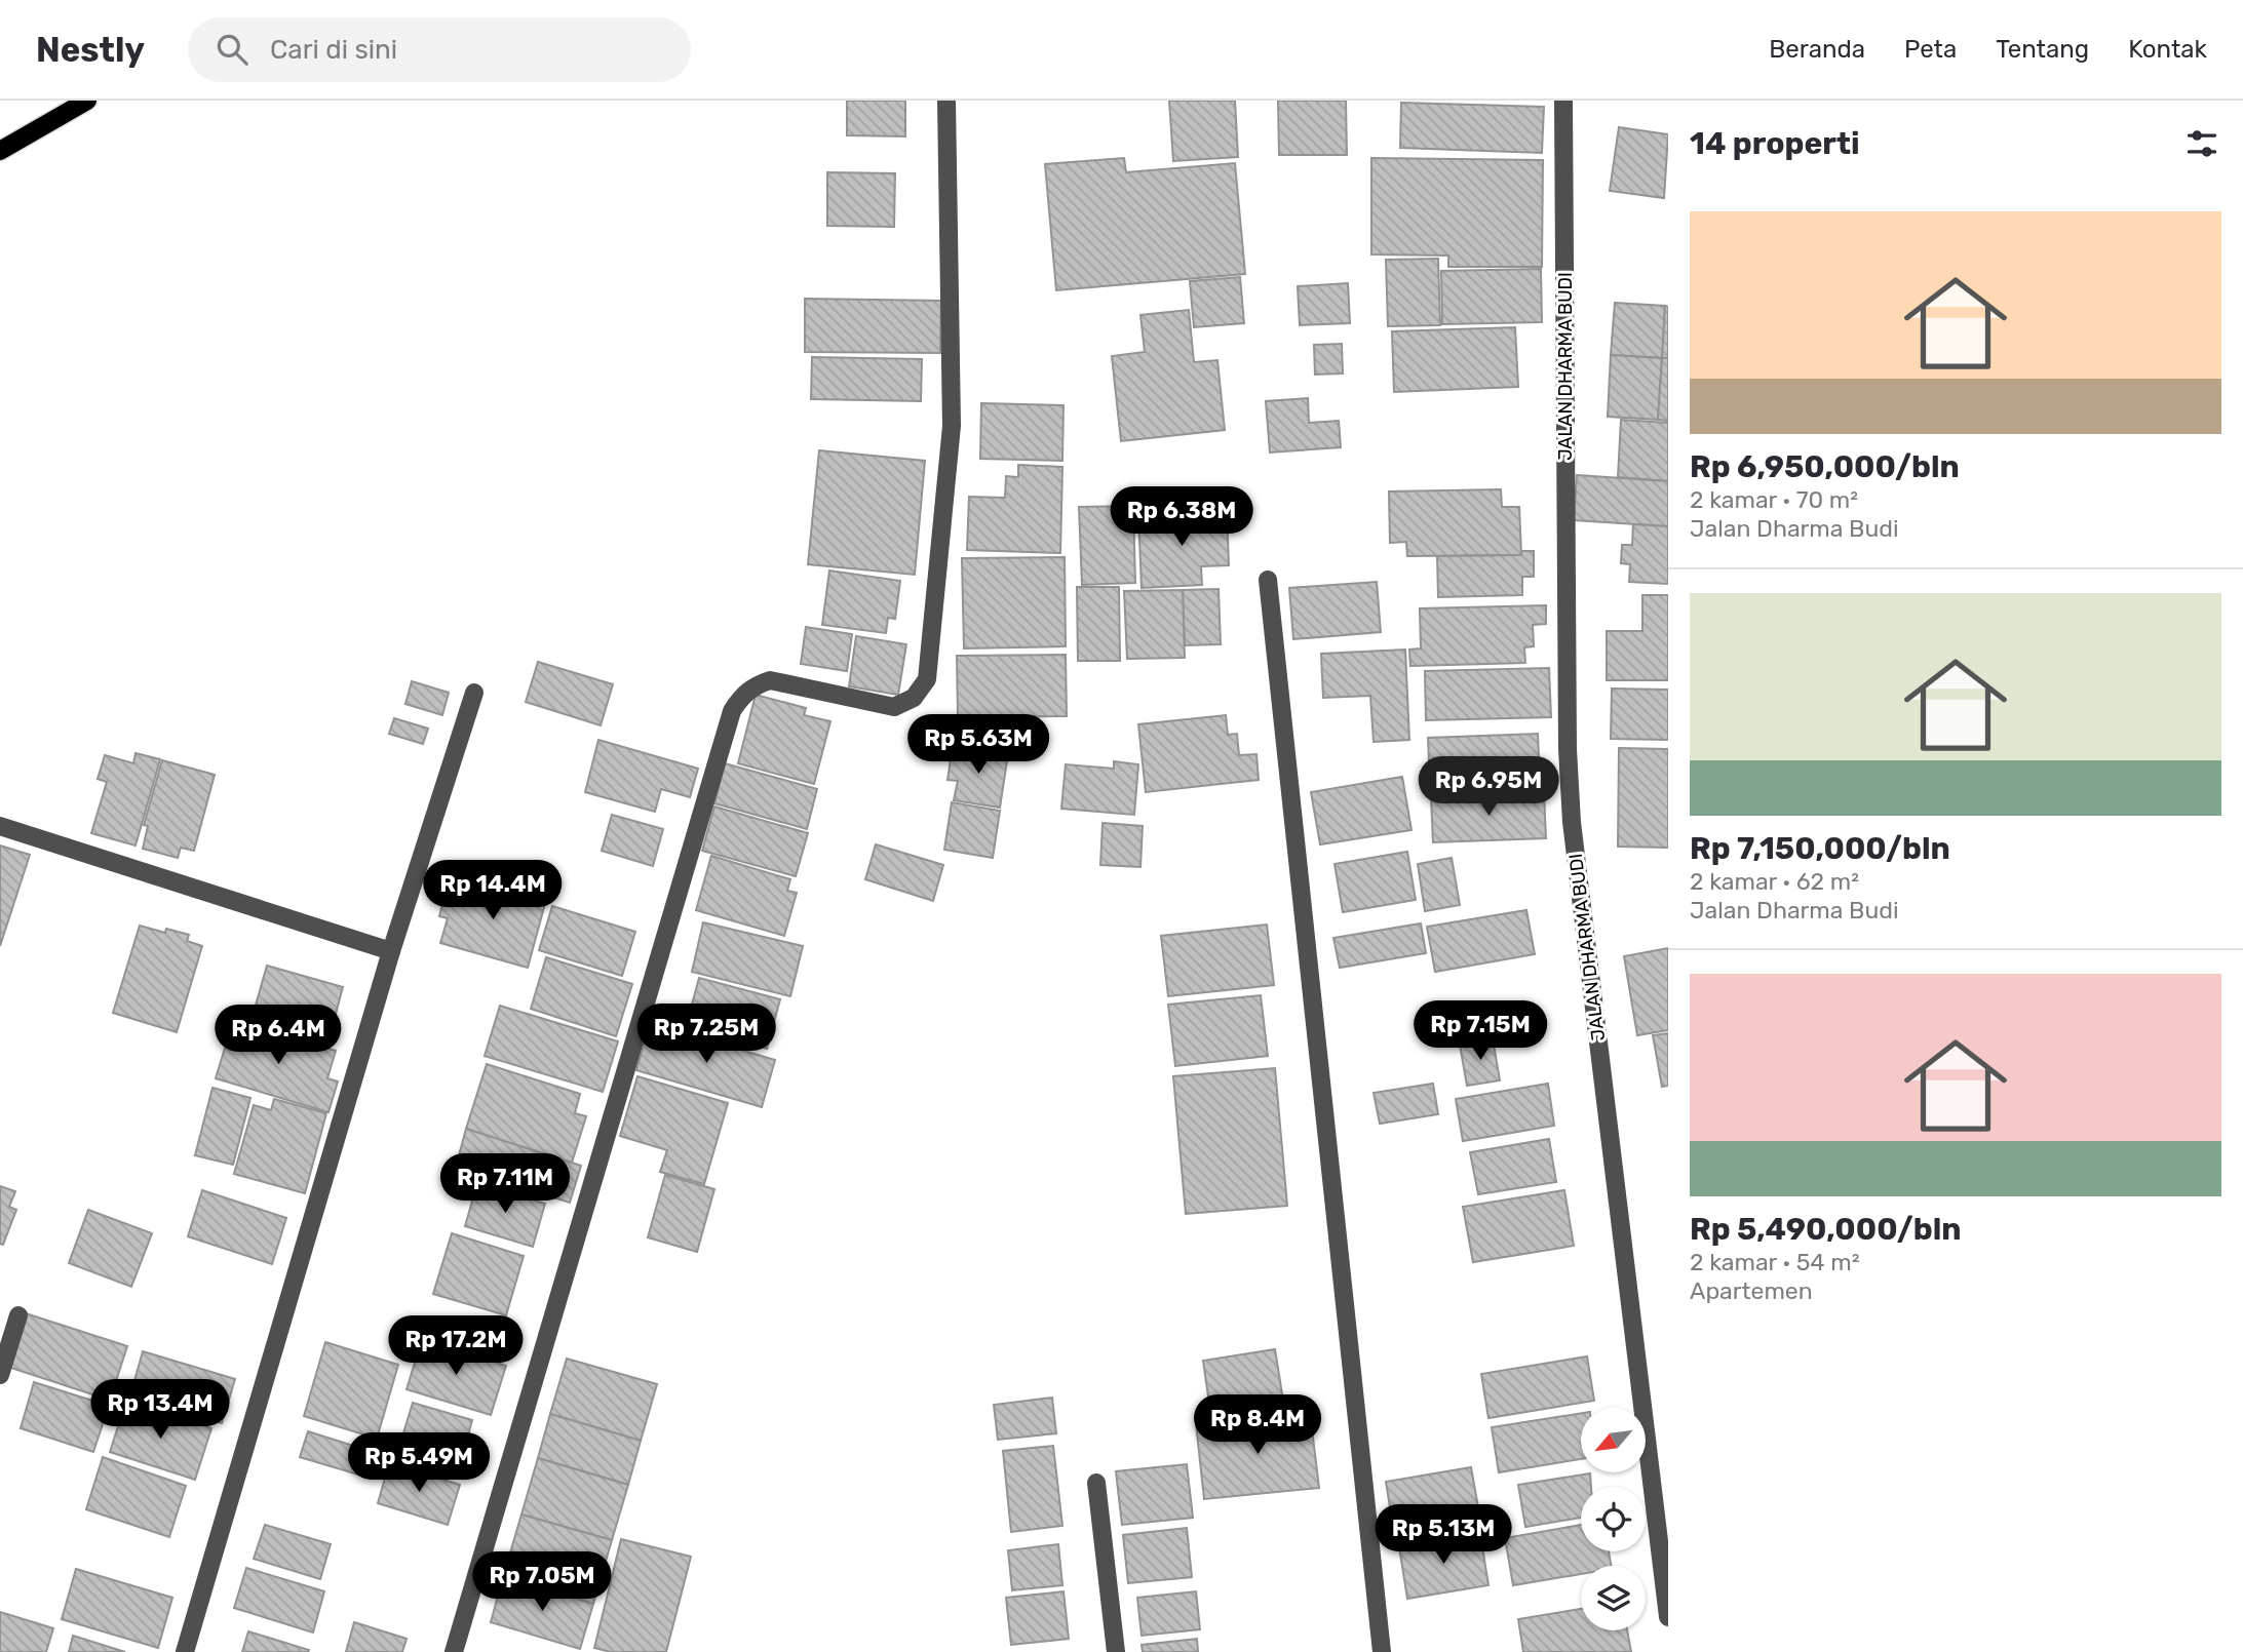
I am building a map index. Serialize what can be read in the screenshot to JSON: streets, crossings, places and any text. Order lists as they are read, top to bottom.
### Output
{
  "streets": {
    "street": ["JALAN DHARMA BUDI"]
  },
  "north": "bottom left",
  "page": {
    "header": "Nestly",
    "search": "Cari di sini",
    "nav": [
      "Beranda",
      "Peta",
      "Tentang",
      "Kontak"
    ],
    "heading": "14 properti",
    "list": [
      {
        "name": "Rp 6,950,000/bln",
        "note": "2 kamar · 70 m² · Jalan Dharma Budi"
      },
      {
        "name": "Rp 7,150,000/bln",
        "note": "2 kamar · 62 m² · Jalan Dharma Budi"
      },
      {
        "name": "Rp 5,490,000/bln",
        "note": "2 kamar · 54 m² · Apartemen"
      }
    ],
    "price": [
      "Rp 6.38M",
      "Rp 5.63M",
      "Rp 6.95M",
      "Rp 14.4M",
      "Rp 7.15M",
      "Rp 7.25M",
      "Rp 6.4M",
      "Rp 7.11M",
      "Rp 17.2M",
      "Rp 13.4M",
      "Rp 8.4M",
      "Rp 5.49M",
      "Rp 5.13M",
      "Rp 7.05M"
    ]
  }
}
